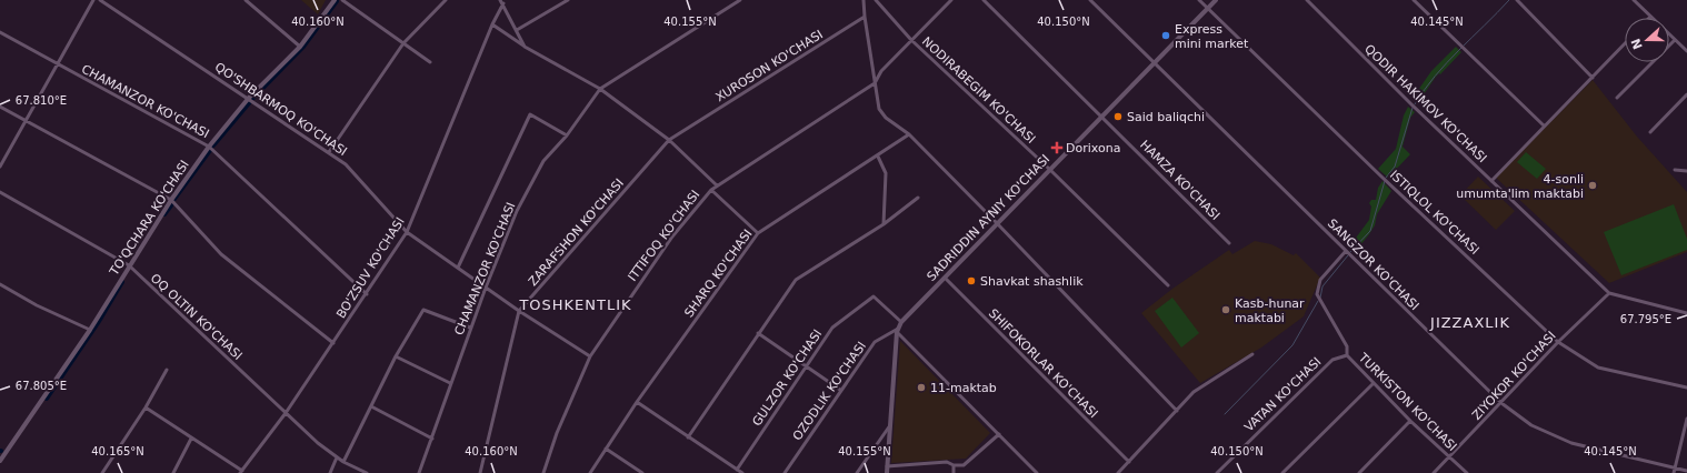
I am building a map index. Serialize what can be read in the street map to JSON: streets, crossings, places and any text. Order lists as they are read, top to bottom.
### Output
{
  "streets": {
    "street": [
      "XUROSON KO'CHASI",
      "NODIRABEGIM KO'CHASI",
      "CHAMANZOR KO'CHASI",
      "QODIR HAKIMOV KO'CHASI",
      "QO'SHBARMOQ KO'CHASI",
      "HAMZA KO'CHASI",
      "ISTIQLOL KO'CHASI",
      "TO'QCHARA KO'CHASI",
      "SADRIDDIN AYNIY KO'CHASI",
      "ZARAFSHON KO'CHASI",
      "ITTIFOQ KO'CHASI",
      "SANGZOR KO'CHASI",
      "BO'ZSUV KO'CHASI",
      "SHARQ KO'CHASI",
      "OQ OLTIN KO'CHASI",
      "SHIFOKORLAR KO'CHASI",
      "ZIYOKOR KO'CHASI",
      "GULZOR KO'CHASI",
      "OZODLIK KO'CHASI",
      "VATAN KO'CHASI",
      "TURKISTON KO'CHASI"
    ]
  },
  "crossings": [
    ["XUROSON KO'CHASI", "ZARAFSHON KO'CHASI"],
    ["NODIRABEGIM KO'CHASI", "SADRIDDIN AYNIY KO'CHASI"],
    ["NODIRABEGIM KO'CHASI", "ITTIFOQ KO'CHASI"],
    ["CHAMANZOR KO'CHASI", "QO'SHBARMOQ KO'CHASI"],
    ["CHAMANZOR KO'CHASI", "TO'QCHARA KO'CHASI"],
    ["CHAMANZOR KO'CHASI", "BO'ZSUV KO'CHASI"],
    ["QODIR HAKIMOV KO'CHASI", "ZIYOKOR KO'CHASI"],
    ["QO'SHBARMOQ KO'CHASI", "TO'QCHARA KO'CHASI"],
    ["QO'SHBARMOQ KO'CHASI", "ZARAFSHON KO'CHASI"],
    ["QO'SHBARMOQ KO'CHASI", "ITTIFOQ KO'CHASI"],
    ["QO'SHBARMOQ KO'CHASI", "BO'ZSUV KO'CHASI"],
    ["HAMZA KO'CHASI", "SADRIDDIN AYNIY KO'CHASI"],
    ["ISTIQLOL KO'CHASI", "SADRIDDIN AYNIY KO'CHASI"],
    ["ISTIQLOL KO'CHASI", "ZIYOKOR KO'CHASI"],
    ["TO'QCHARA KO'CHASI", "OQ OLTIN KO'CHASI"],
    ["SADRIDDIN AYNIY KO'CHASI", "SANGZOR KO'CHASI"],
    ["SADRIDDIN AYNIY KO'CHASI", "SHIFOKORLAR KO'CHASI"],
    ["SADRIDDIN AYNIY KO'CHASI", "GULZOR KO'CHASI"],
    ["SADRIDDIN AYNIY KO'CHASI", "OZODLIK KO'CHASI"],
    ["SANGZOR KO'CHASI", "ZIYOKOR KO'CHASI"],
    ["SANGZOR KO'CHASI", "TURKISTON KO'CHASI"],
    ["BO'ZSUV KO'CHASI", "OQ OLTIN KO'CHASI"],
    ["ZIYOKOR KO'CHASI", "TURKISTON KO'CHASI"],
    ["VATAN KO'CHASI", "TURKISTON KO'CHASI"]
  ],
  "districts": ["TOSHKENTLIK", "JIZZAXLIK"],
  "places": {
    "other": [
      "Express mini market",
      "Said baliqchi",
      "4-sonli umumta'lim maktabi",
      "Shavkat shashlik",
      "Kasb-hunar maktabi",
      "11-maktab"
    ],
    "health": ["Dorixona"]
  },
  "north": "left",
  "coordinates": [
    "40.160°N",
    "40.155°N",
    "40.150°N",
    "40.145°N",
    "67.810°E",
    "67.795°E",
    "67.805°E",
    "40.165°N"
  ]
}
